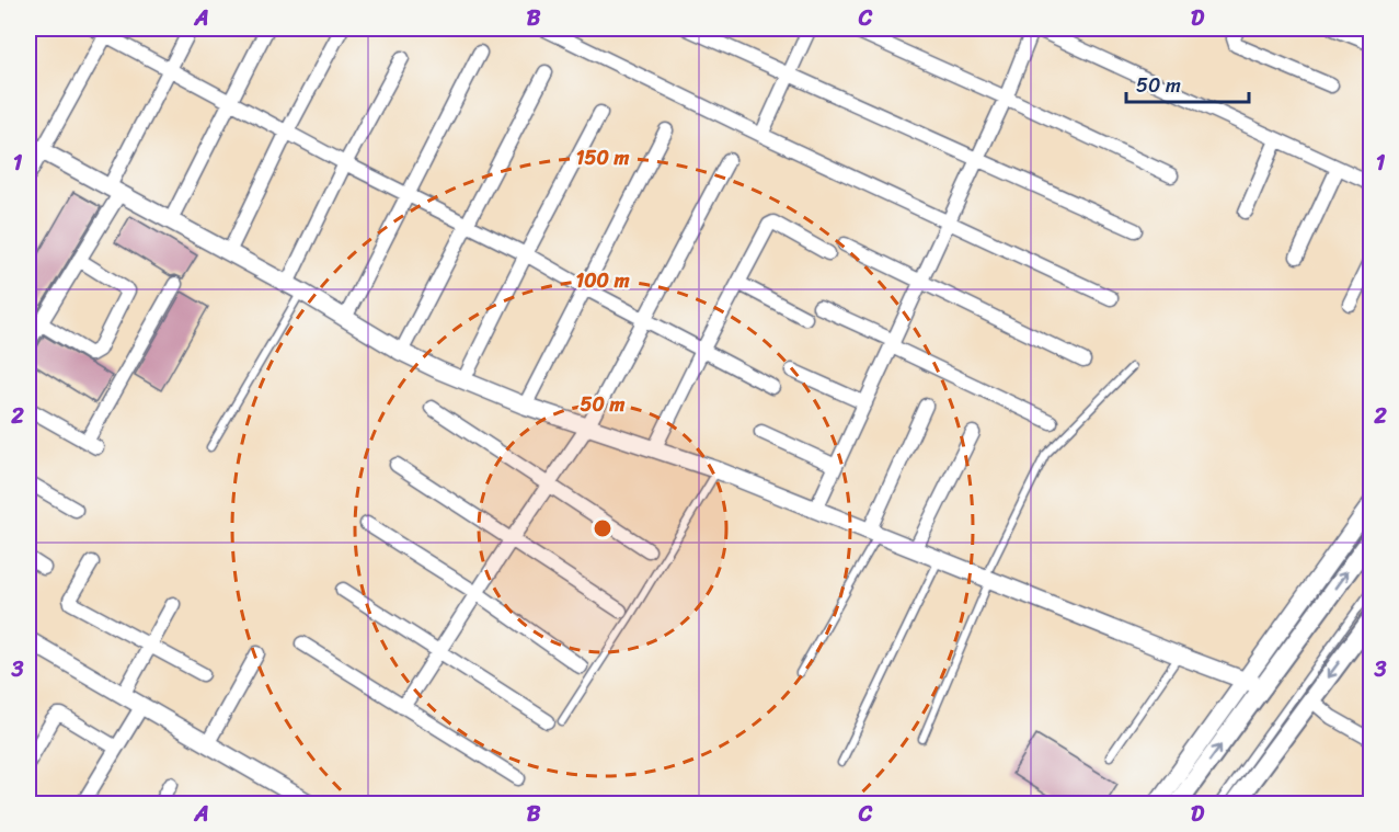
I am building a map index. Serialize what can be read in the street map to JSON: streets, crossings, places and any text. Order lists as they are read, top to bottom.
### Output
{
  "scale_bar": "50 m",
  "grid": {
    "columns": [
      "A",
      "B",
      "C",
      "D"
    ],
    "rows": ["1", "2", "3"]
  },
  "rings": ["150 m", "100 m", "50 m"]
}
